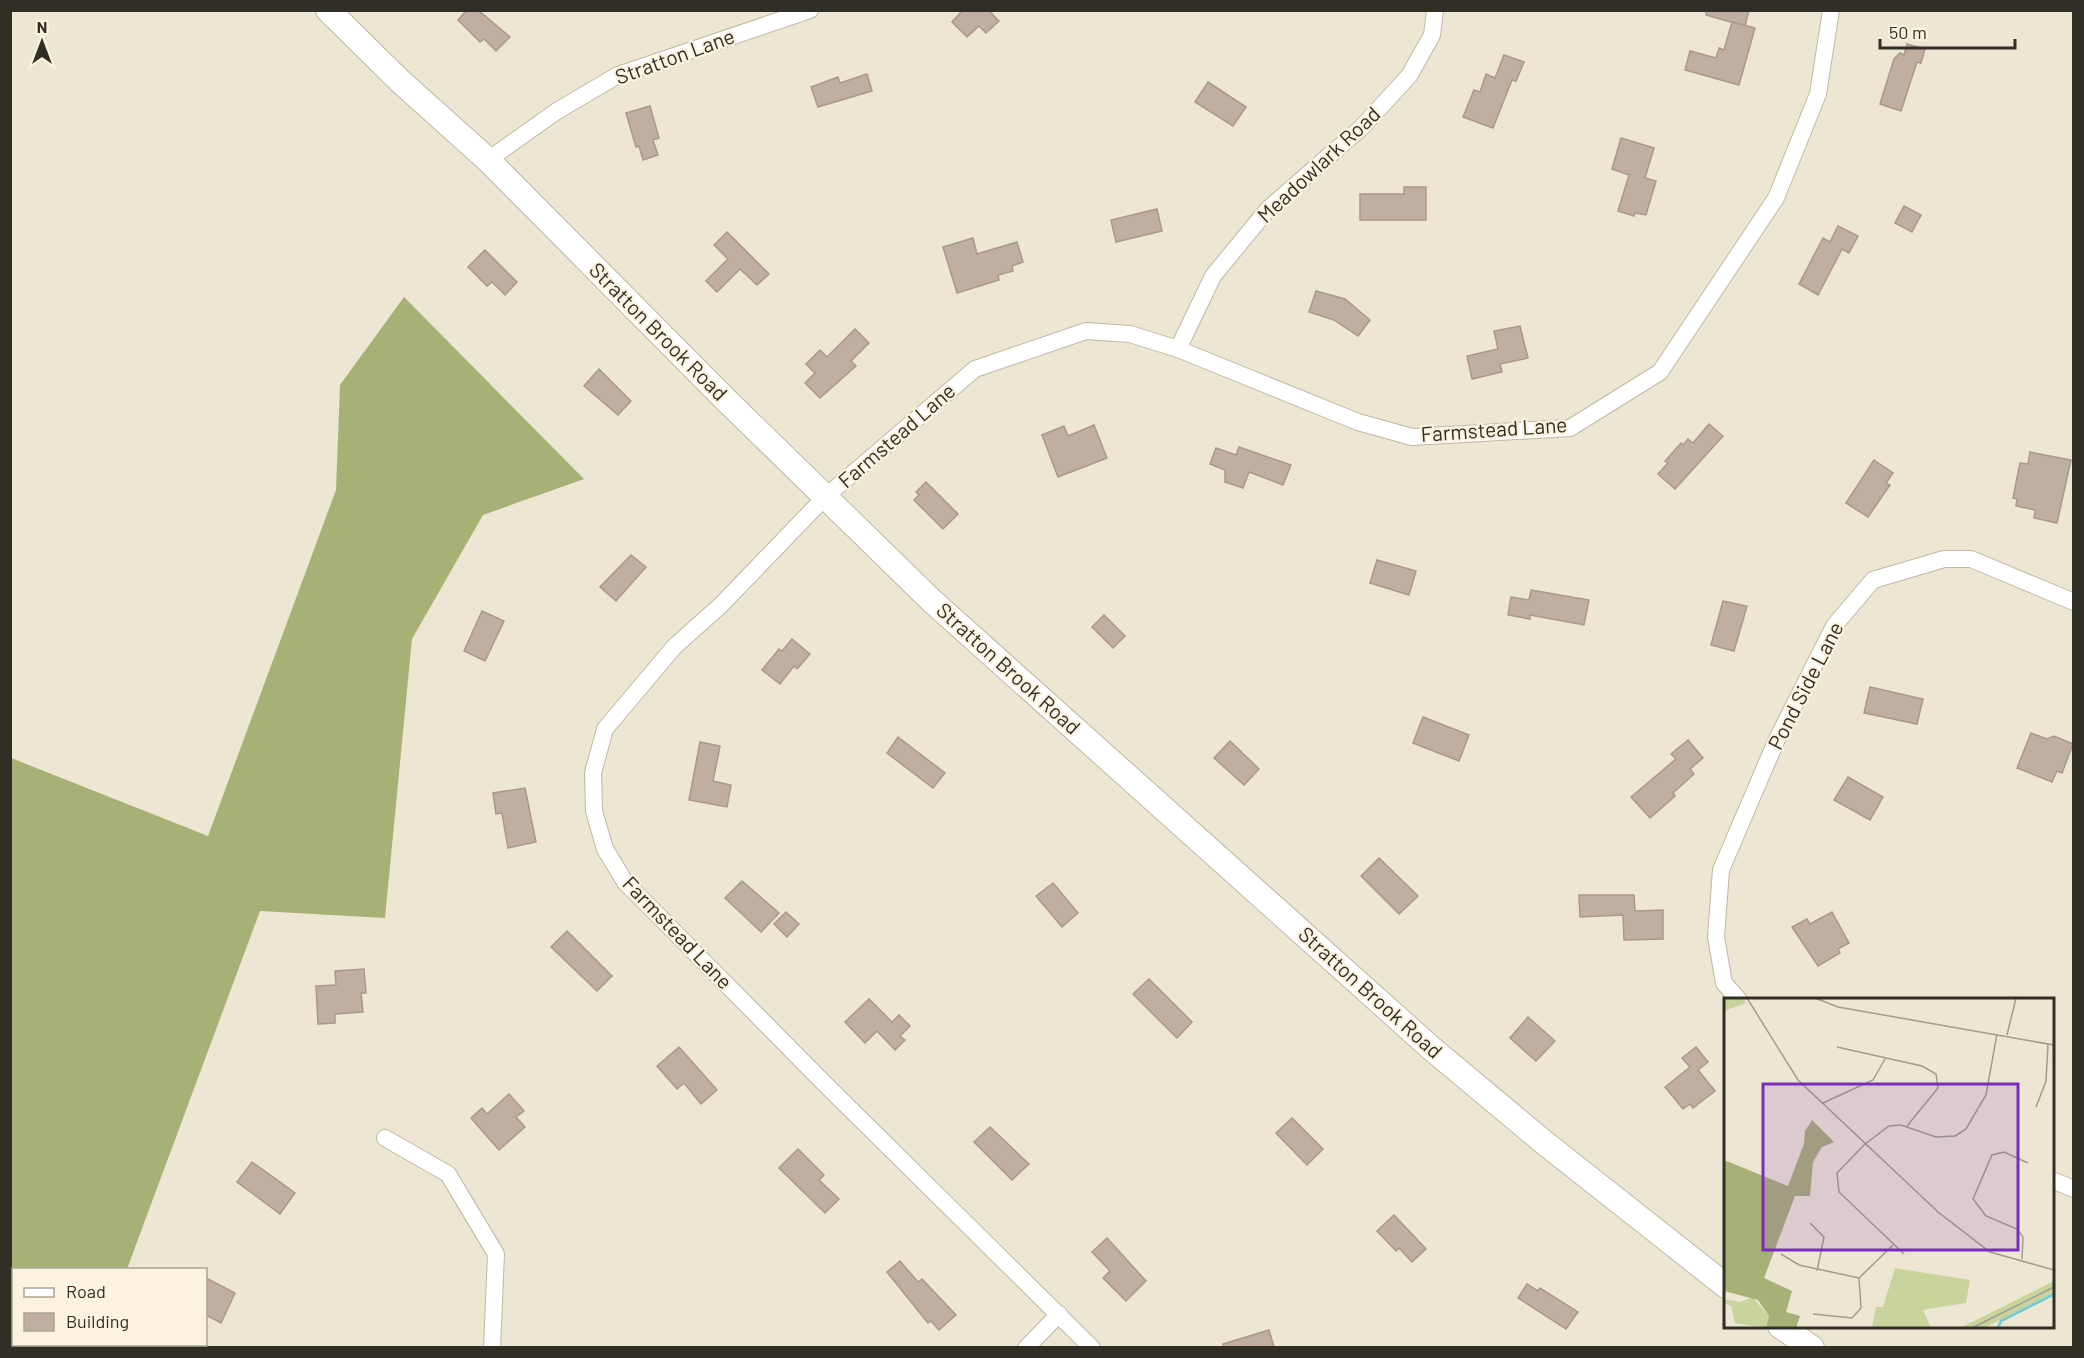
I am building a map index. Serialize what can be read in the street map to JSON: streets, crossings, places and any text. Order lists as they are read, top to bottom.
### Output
{
  "streets": {
    "street": [
      "Stratton Lane",
      "Meadowlark Road",
      "Stratton Brook Road",
      "Farmstead Lane",
      "Pond Side Lane"
    ]
  },
  "crossings": [
    ["Stratton Lane", "Stratton Brook Road"],
    ["Meadowlark Road", "Farmstead Lane"],
    ["Stratton Brook Road", "Farmstead Lane"]
  ],
  "legend": ["Road", "Building"],
  "scale_bar": "50 m",
  "north": "top"
}
